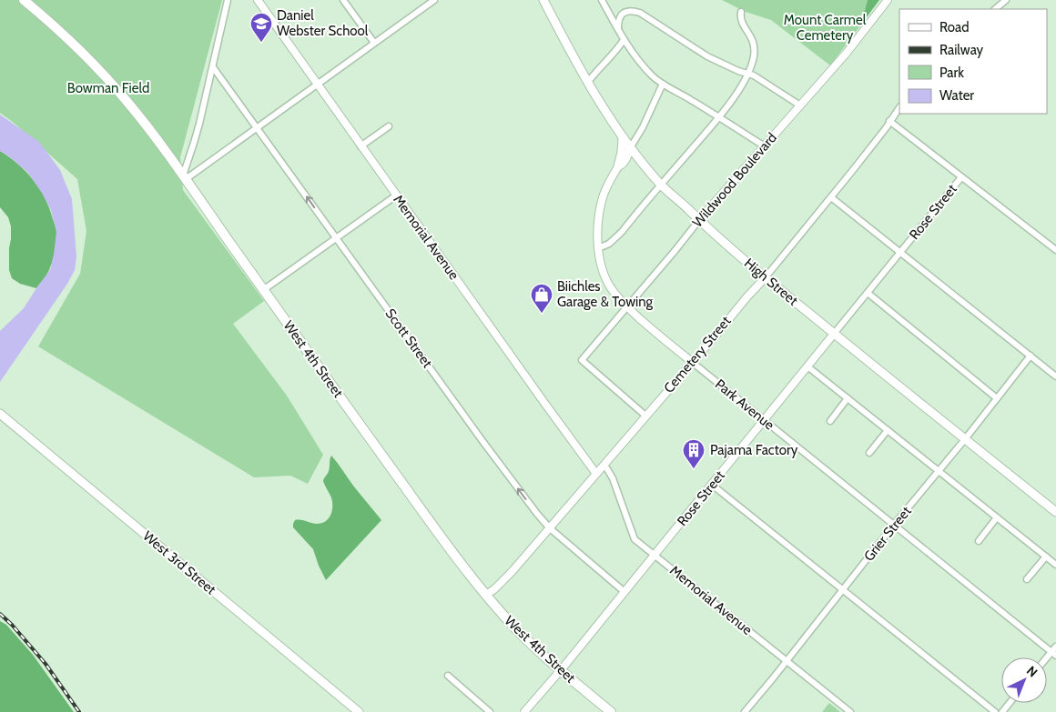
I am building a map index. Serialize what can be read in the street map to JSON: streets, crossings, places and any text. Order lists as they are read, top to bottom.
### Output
{
  "streets": {
    "main road": ["High Street", "West 4th Street", "West 3rd Street"],
    "street": [
      "Wildwood Boulevard",
      "Rose Street",
      "Memorial Avenue",
      "Scott Street",
      "Cemetery Street",
      "Park Avenue",
      "Grier Street"
    ]
  },
  "crossings": [
    ["Wildwood Boulevard", "High Street"],
    ["Wildwood Boulevard", "Cemetery Street"],
    ["Wildwood Boulevard", "Park Avenue"],
    ["Rose Street", "Memorial Avenue"],
    ["Rose Street", "High Street"],
    ["Rose Street", "Scott Street"],
    ["Rose Street", "West 4th Street"],
    ["Rose Street", "Park Avenue"],
    ["Memorial Avenue", "Cemetery Street"],
    ["Memorial Avenue", "Grier Street"],
    ["High Street", "Cemetery Street"],
    ["High Street", "Park Avenue"],
    ["High Street", "Grier Street"],
    ["Scott Street", "Cemetery Street"],
    ["Cemetery Street", "West 4th Street"],
    ["Cemetery Street", "Park Avenue"],
    ["Park Avenue", "Grier Street"]
  ],
  "one_way": ["Scott Street"],
  "parks": ["Mount Carmel Cemetery", "Bowman Field"],
  "places": {
    "school or university": ["Daniel Webster School"],
    "shop": ["Biichles Garage & Towing"],
    "building": ["Pajama Factory"]
  },
  "legend": [
    "Road",
    "Railway",
    "Park",
    "Water"
  ],
  "north": "top right"
}
